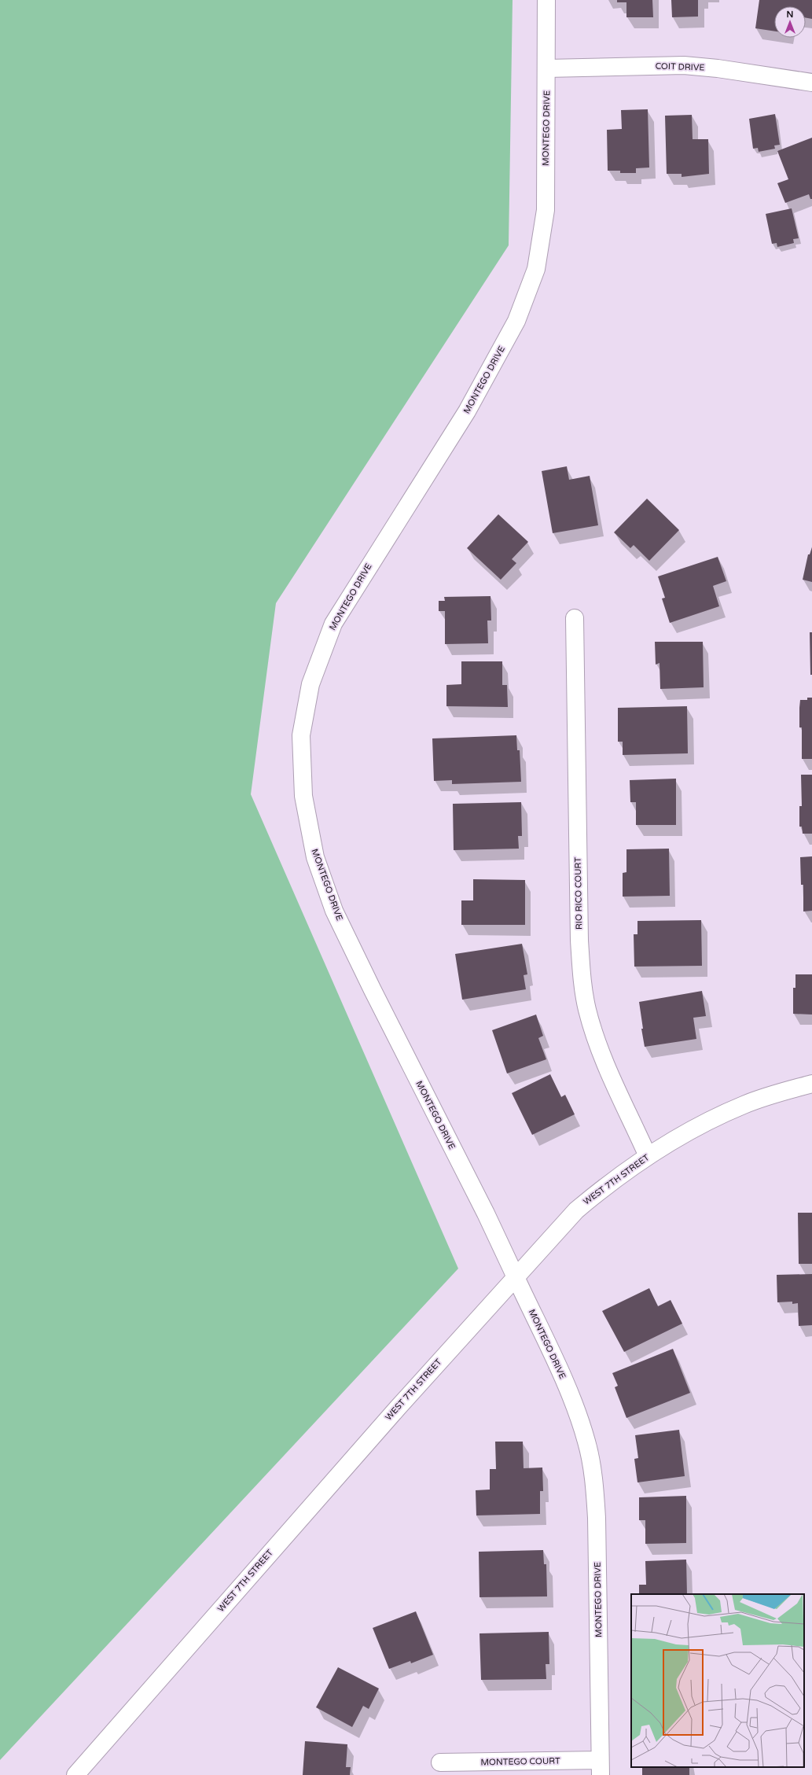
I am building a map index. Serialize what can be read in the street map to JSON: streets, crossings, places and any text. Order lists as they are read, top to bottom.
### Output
{
  "streets": {
    "street": [
      "COIT DRIVE",
      "MONTEGO DRIVE",
      "RIO RICO COURT",
      "WEST 7TH STREET",
      "MONTEGO COURT"
    ]
  },
  "crossings": [
    ["COIT DRIVE", "MONTEGO DRIVE"],
    ["MONTEGO DRIVE", "WEST 7TH STREET"],
    ["MONTEGO DRIVE", "MONTEGO COURT"],
    ["RIO RICO COURT", "WEST 7TH STREET"]
  ],
  "north": "top"
}
